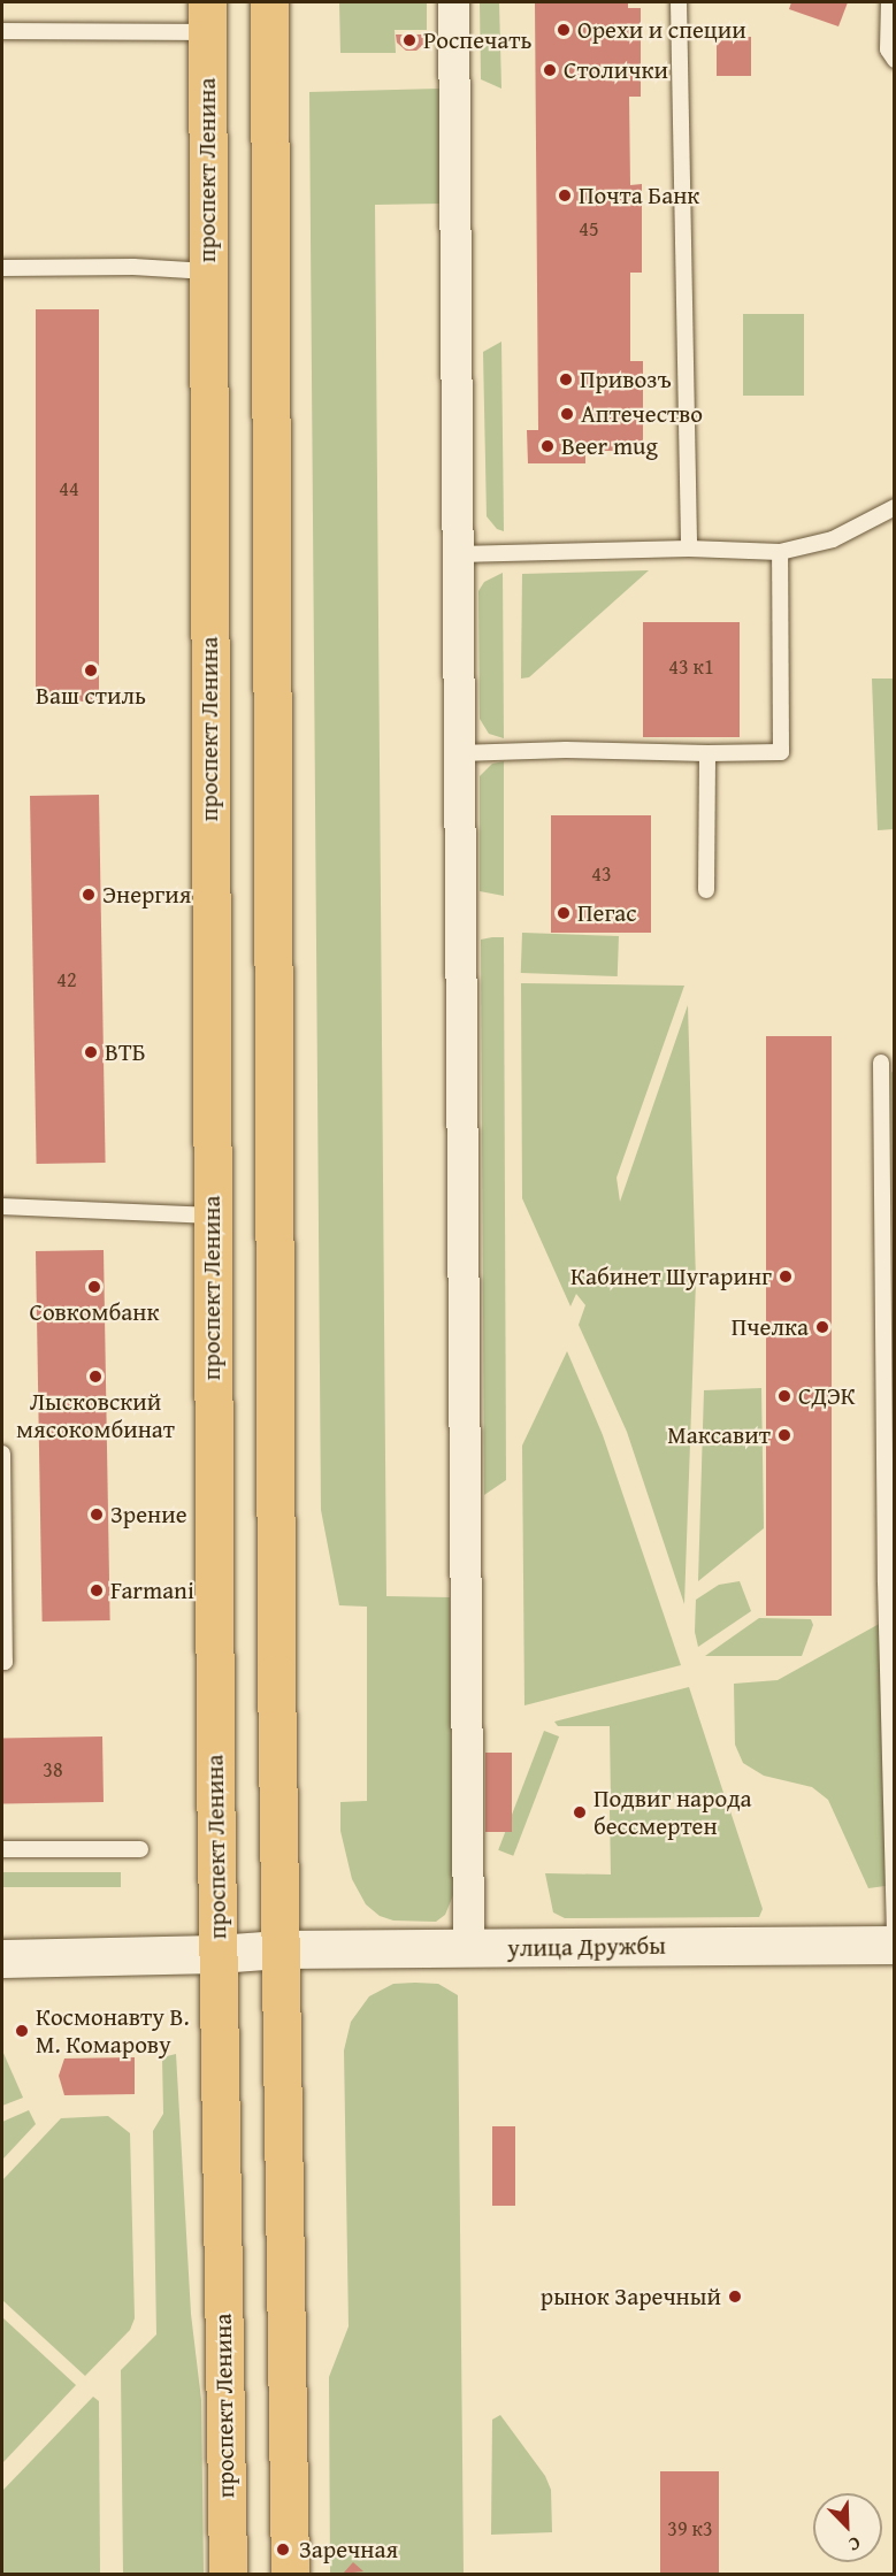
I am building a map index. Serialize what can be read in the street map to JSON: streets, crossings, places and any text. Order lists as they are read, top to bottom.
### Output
{
  "streets": {
    "main road": ["проспект Ленина"],
    "street": ["улица Дружбы"]
  },
  "crossings": [
    ["проспект Ленина", "улица Дружбы"]
  ],
  "places": [
    "Орехи и специи",
    "Роспечать",
    "Столички",
    "Почта Банк",
    "Привозъ",
    "Аптечество",
    "Beer mug",
    "Ваш стиль",
    "Энергия",
    "Пегас",
    "ВТБ",
    "Кабинет Шугаринг",
    "Совкомбанк",
    "Пчелка",
    "Лысковский мясокомбинат",
    "СДЭК",
    "Максавит",
    "Зрение",
    "Farmani",
    "Подвиг народа бессмертен",
    "Космонавту В. М. Комарову",
    "рынок Заречный",
    "Заречная"
  ],
  "house_numbers": [
    "45",
    "44",
    "43 к1",
    "43",
    "42",
    "38",
    "39 к3"
  ],
  "north": "bottom right"
}
